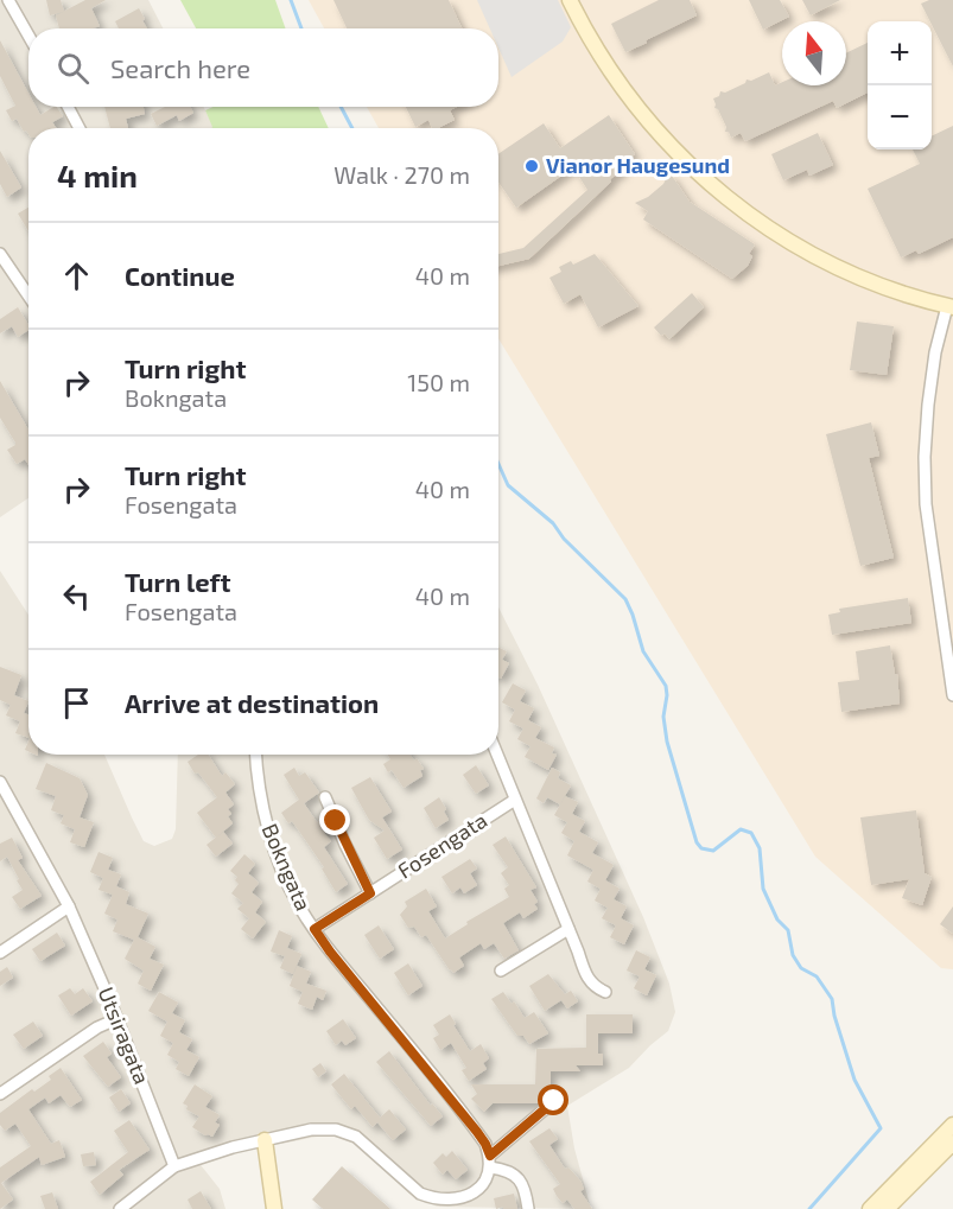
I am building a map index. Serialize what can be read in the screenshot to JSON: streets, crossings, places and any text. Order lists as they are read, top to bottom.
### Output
{
  "streets": {
    "street": ["Fosengata", "Bokngata", "Utsiragata"]
  },
  "crossings": [
    ["Fosengata", "Bokngata"]
  ],
  "places": ["Vianor Haugesund"],
  "north": "top",
  "page": {
    "map_buttons": ["+", "−"],
    "search": "Search here",
    "heading": ["4 min", "Walk · 270 m"],
    "list": [
      ["Continue", "40 m"],
      ["Turn right", "Bokngata", "150 m"],
      ["Turn right", "Fosengata", "40 m"],
      ["Turn left", "Fosengata", "40 m"],
      "Arrive at destination"
    ]
  }
}
